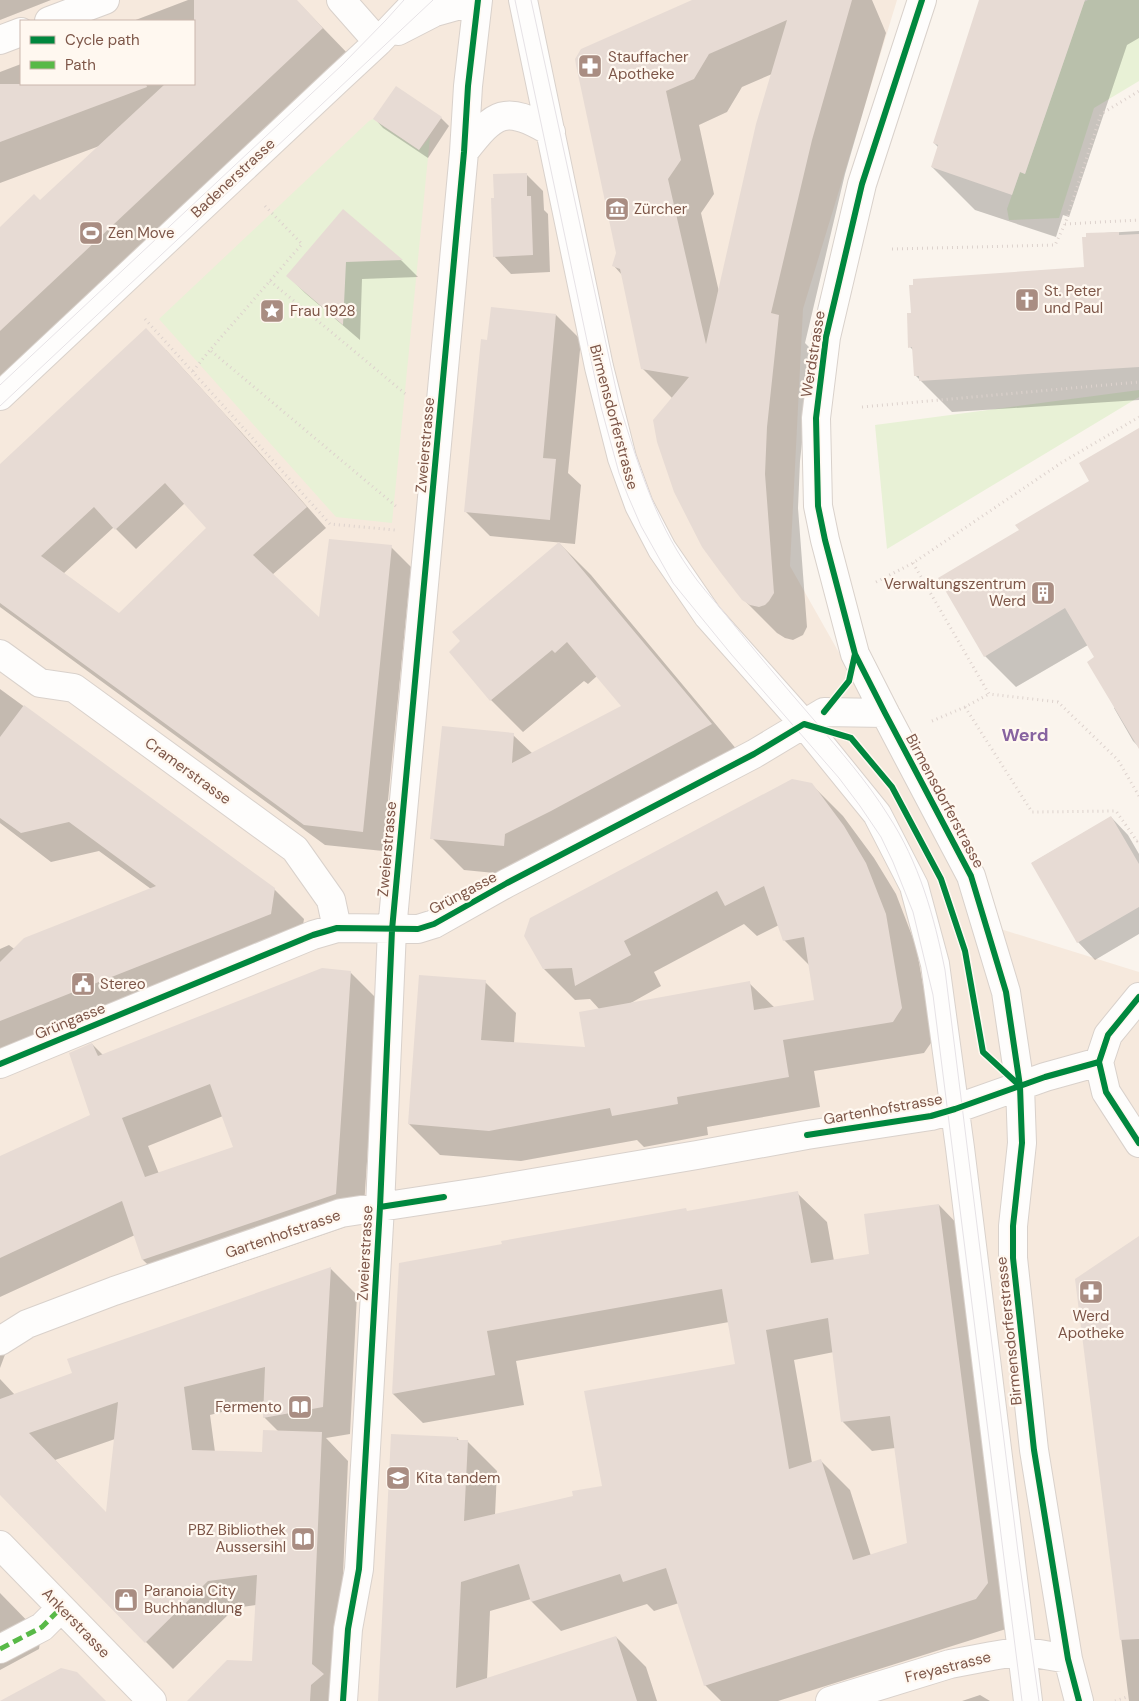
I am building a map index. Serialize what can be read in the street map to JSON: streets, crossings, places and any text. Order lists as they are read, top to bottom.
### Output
{
  "streets": {
    "street": [
      "Badenerstrasse",
      "Werdstrasse",
      "Birmensdorferstrasse",
      "Zweierstrasse",
      "Cramerstrasse",
      "Grüngasse",
      "Gartenhofstrasse",
      "Ankerstrasse",
      "Freyastrasse"
    ]
  },
  "crossings": [
    ["Badenerstrasse", "Zweierstrasse"],
    ["Werdstrasse", "Birmensdorferstrasse"],
    ["Werdstrasse", "Grüngasse"],
    ["Birmensdorferstrasse", "Grüngasse"],
    ["Birmensdorferstrasse", "Gartenhofstrasse"],
    ["Birmensdorferstrasse", "Freyastrasse"],
    ["Zweierstrasse", "Grüngasse"],
    ["Zweierstrasse", "Gartenhofstrasse"],
    ["Cramerstrasse", "Grüngasse"]
  ],
  "districts": ["Werd"],
  "places": {
    "pharmacy": ["Stauffacher Apotheke", "Werd Apotheke"],
    "museum": ["Zürcher"],
    "sports": ["Zen Move"],
    "church": ["St. Peter und Paul"],
    "place": ["Frau 1928"],
    "building": ["Verwaltungszentrum Werd"],
    "public building": ["Stereo"],
    "library": ["Fermento", "PBZ Bibliothek Aussersihl"],
    "school or university": ["Kita tandem"],
    "shop": ["Paranoia City Buchhandlung"]
  },
  "legend": ["Cycle path", "Path"]
}
